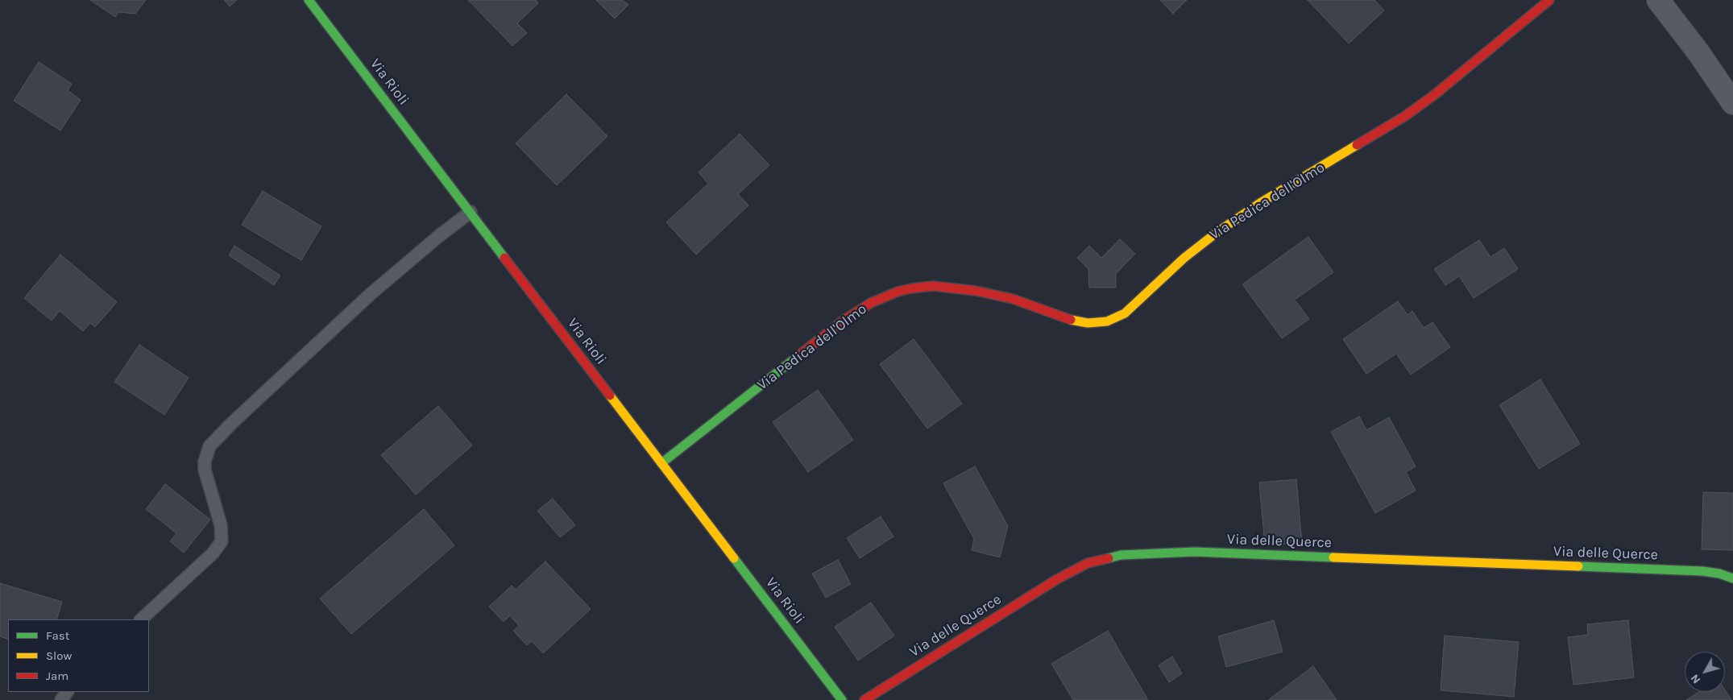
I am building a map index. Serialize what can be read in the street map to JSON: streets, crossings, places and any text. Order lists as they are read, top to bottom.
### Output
{
  "streets": {
    "street": ["Via Rioli", "Via Pedica dell'Olmo", "Via delle Querce"]
  },
  "crossings": [
    ["Via Rioli", "Via Pedica dell'Olmo"]
  ],
  "legend": ["Fast", "Slow", "Jam"],
  "north": "bottom left"
}
